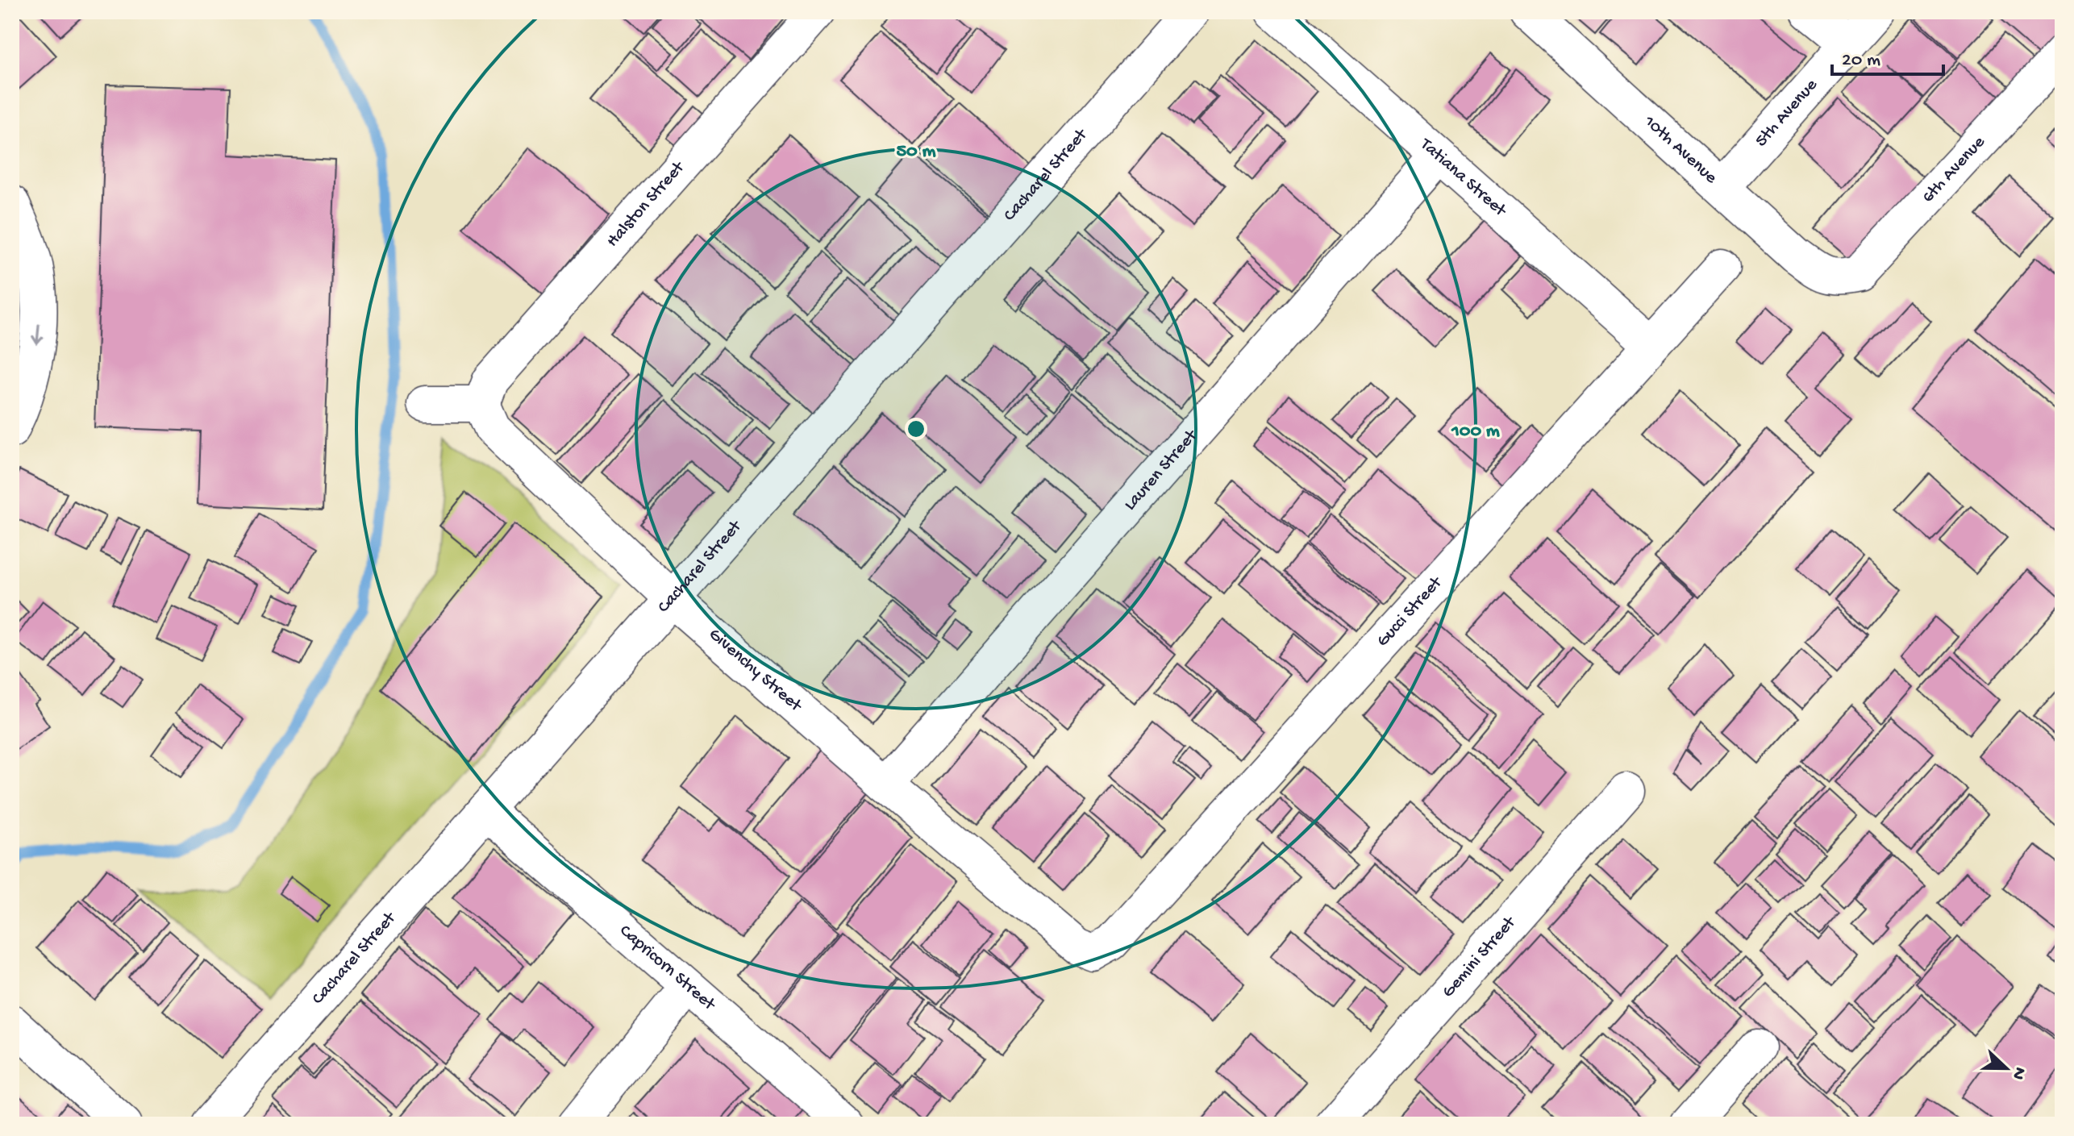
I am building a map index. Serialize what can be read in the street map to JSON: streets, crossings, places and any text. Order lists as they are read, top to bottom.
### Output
{
  "streets": {
    "street": [
      "5th Avenue",
      "10th Avenue",
      "6th Avenue",
      "Cacharel Street",
      "Tatiana Street",
      "Halston Street",
      "Lauren Street",
      "Gucci Street",
      "Givenchy Street",
      "Gemini Street",
      "Capricorn Street"
    ]
  },
  "crossings": [
    ["5th Avenue", "10th Avenue"],
    ["10th Avenue", "6th Avenue"],
    ["Cacharel Street", "Givenchy Street"],
    ["Cacharel Street", "Capricorn Street"],
    ["Tatiana Street", "Lauren Street"],
    ["Tatiana Street", "Gucci Street"],
    ["Halston Street", "Givenchy Street"],
    ["Lauren Street", "Givenchy Street"],
    ["Gucci Street", "Givenchy Street"]
  ],
  "scale_bar": "20 m",
  "north": "right",
  "rings": ["50 m", "100 m"]
}
